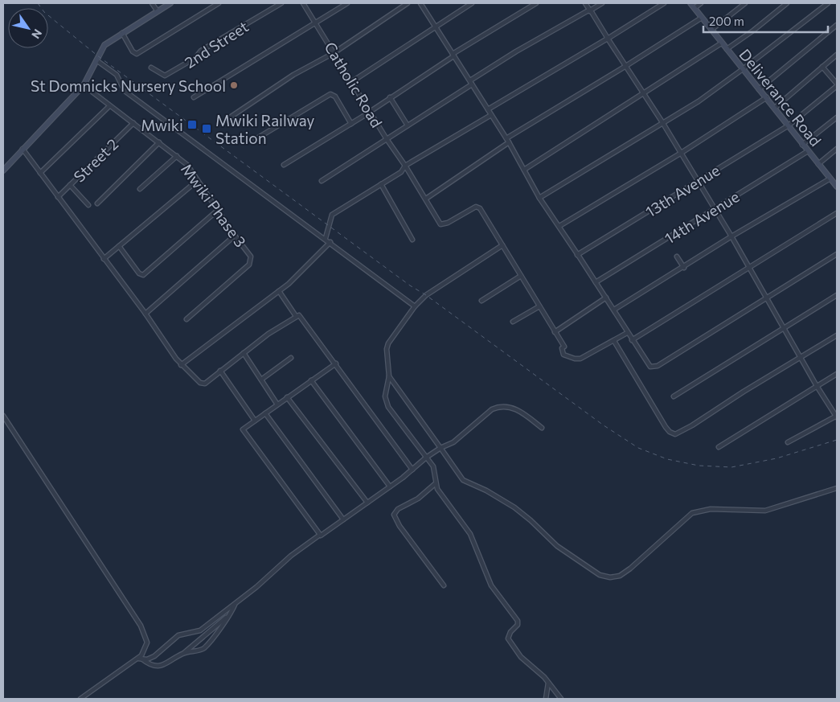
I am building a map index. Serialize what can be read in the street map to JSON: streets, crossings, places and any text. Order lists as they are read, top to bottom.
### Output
{
  "streets": {
    "main road": ["Deliverance Road"],
    "street": [
      "2nd Street",
      "Catholic Road",
      "Street 2",
      "13th Avenue",
      "Mwiki Phase 3",
      "14th Avenue"
    ]
  },
  "crossings": [
    ["Deliverance Road", "13th Avenue"],
    ["Deliverance Road", "14th Avenue"],
    ["Street 2", "Mwiki Phase 3"]
  ],
  "places": {
    "other": ["St Domnicks Nursery School"],
    "transit": ["Mwiki", "Mwiki Railway Station"]
  },
  "scale_bar": "200 m",
  "north": "bottom right"
}
